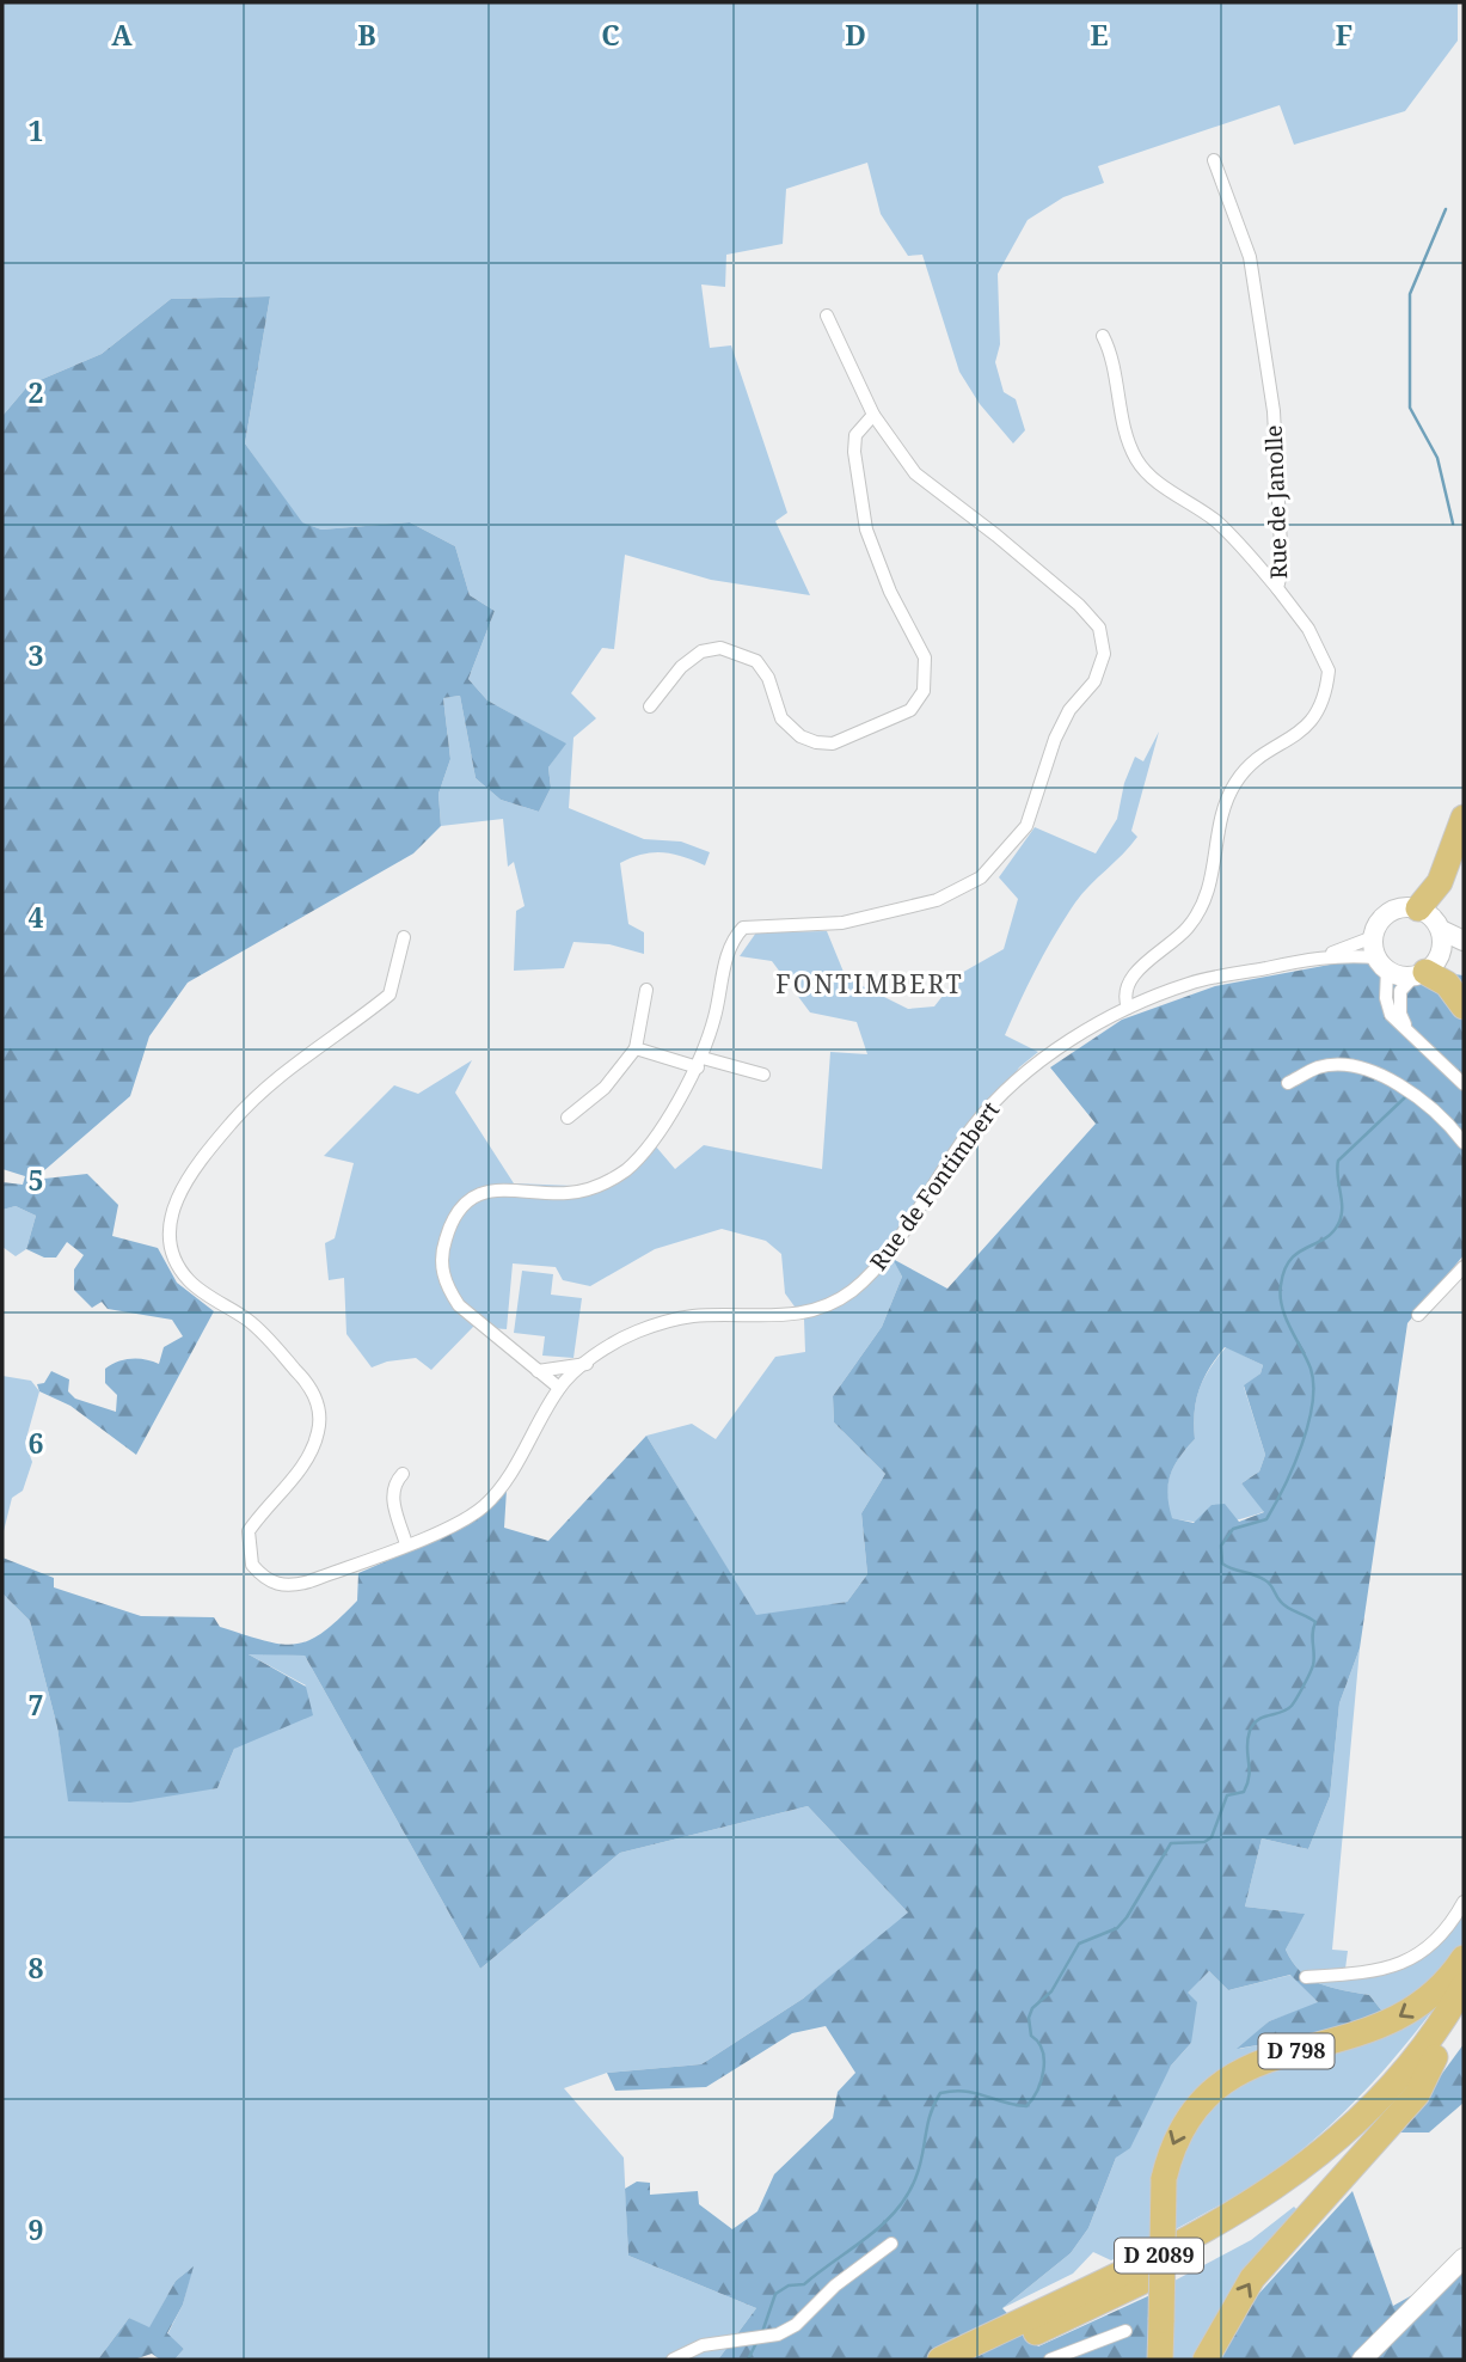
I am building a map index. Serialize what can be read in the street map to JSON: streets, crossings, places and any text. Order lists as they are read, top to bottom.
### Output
{
  "streets": {
    "highway": ["D 798", "D 2089"],
    "street": ["Rue de Janolle", "Rue de Fontimbert"]
  },
  "crossings": [
    ["Rue de Janolle", "Rue de Fontimbert"]
  ],
  "districts": ["FONTIMBERT"],
  "grid": {
    "columns": [
      "A",
      "B",
      "C",
      "D",
      "E",
      "F"
    ],
    "rows": [
      "1",
      "2",
      "3",
      "4",
      "5",
      "6",
      "7",
      "8",
      "9"
    ]
  }
}
